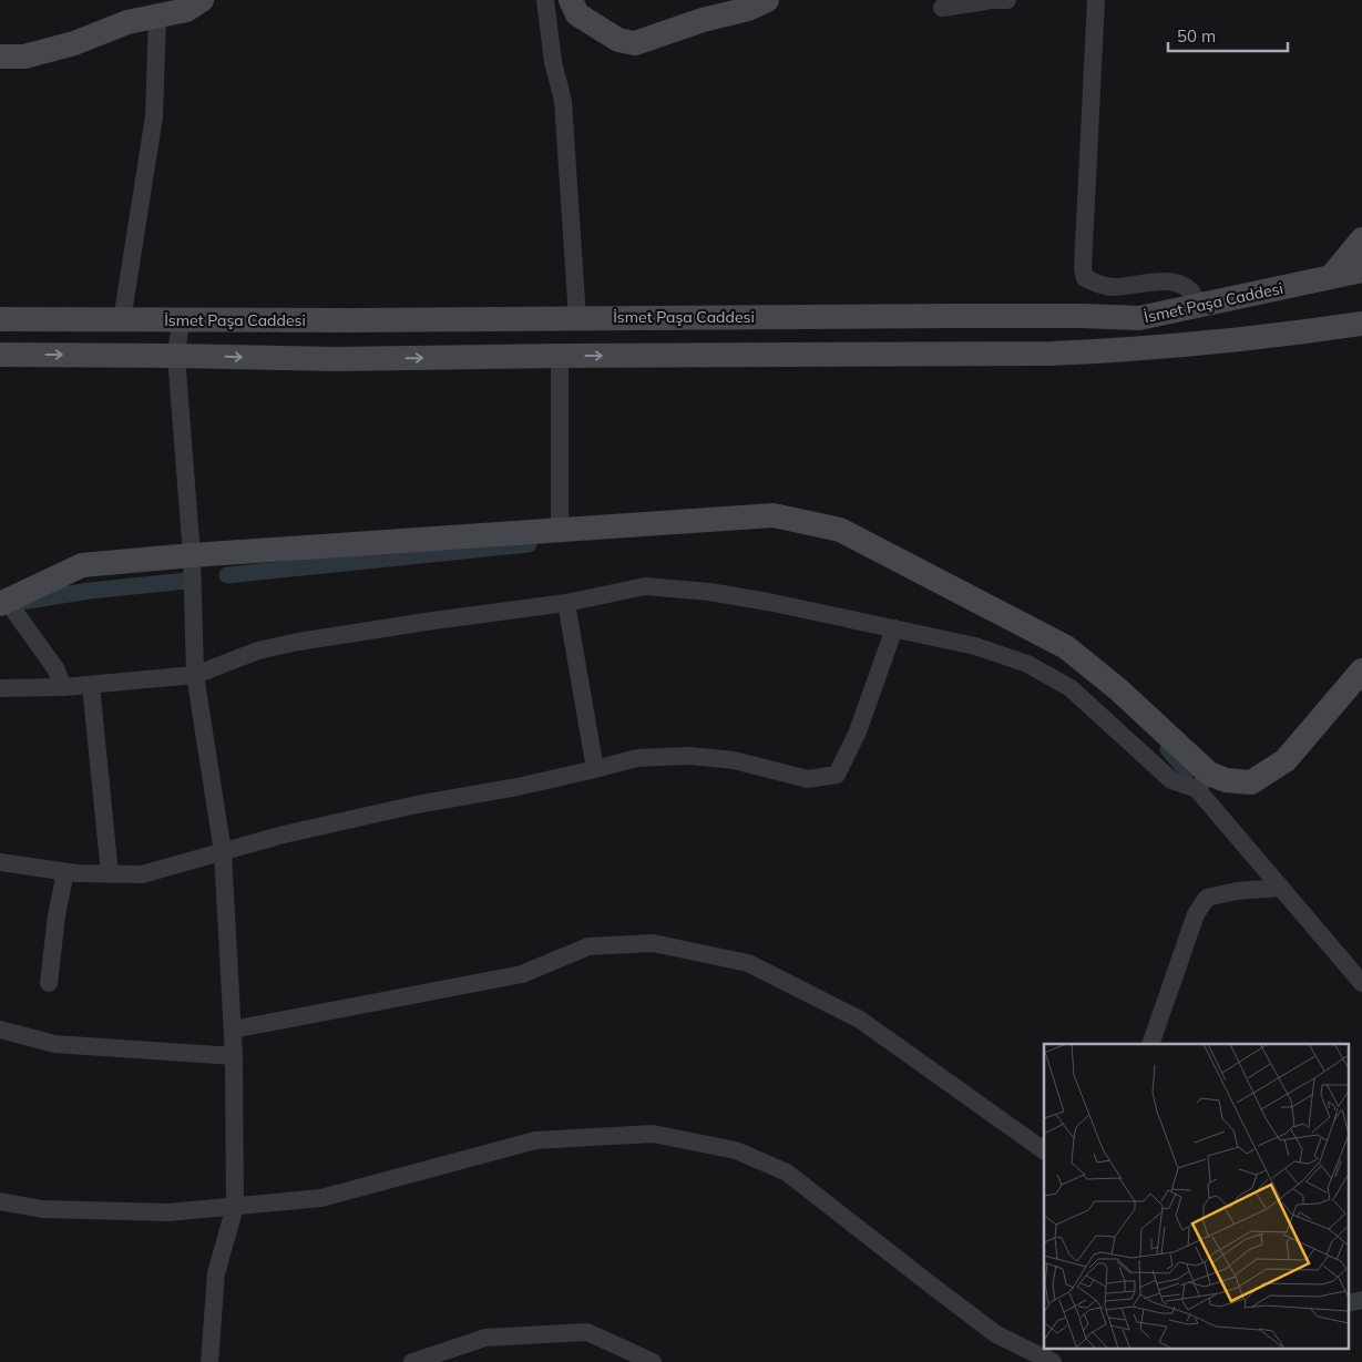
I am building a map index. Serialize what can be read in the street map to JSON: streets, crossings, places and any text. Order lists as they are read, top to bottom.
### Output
{
  "streets": {
    "main road": ["İsmet Paşa Caddesi"]
  },
  "scale_bar": "50 m"
}
